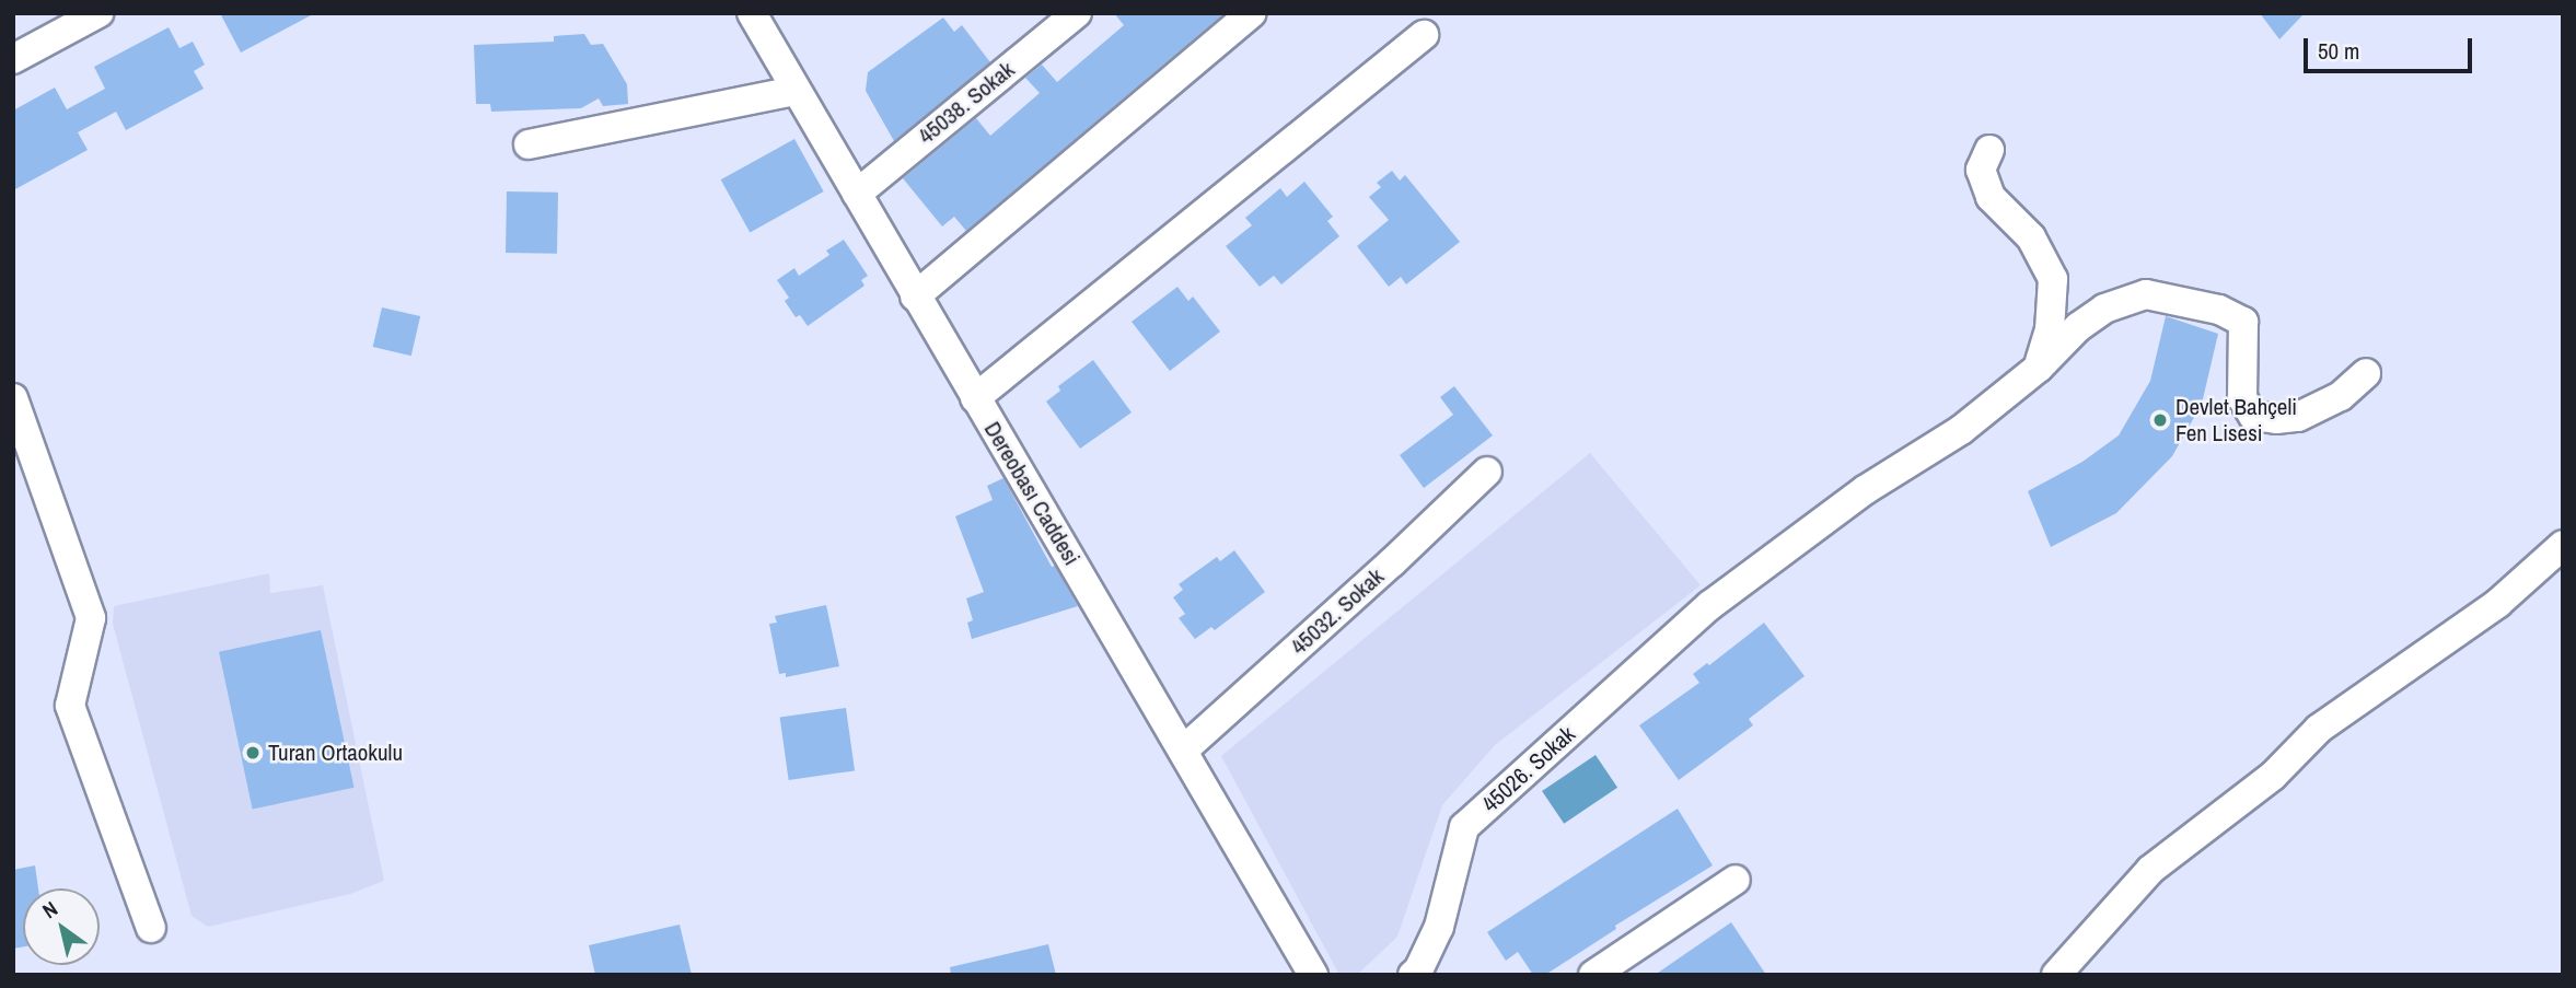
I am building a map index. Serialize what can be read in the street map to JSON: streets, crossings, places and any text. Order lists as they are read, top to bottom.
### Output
{
  "streets": {
    "street": [
      "45038. Sokak",
      "Dereobası Caddesi",
      "45032. Sokak",
      "45026. Sokak"
    ]
  },
  "crossings": [
    ["45038. Sokak", "Dereobası Caddesi"],
    ["Dereobası Caddesi", "45032. Sokak"]
  ],
  "places": ["Devlet Bahçeli Fen Lisesi", "Turan Ortaokulu"],
  "scale_bar": "50 m",
  "north": "top left"
}
